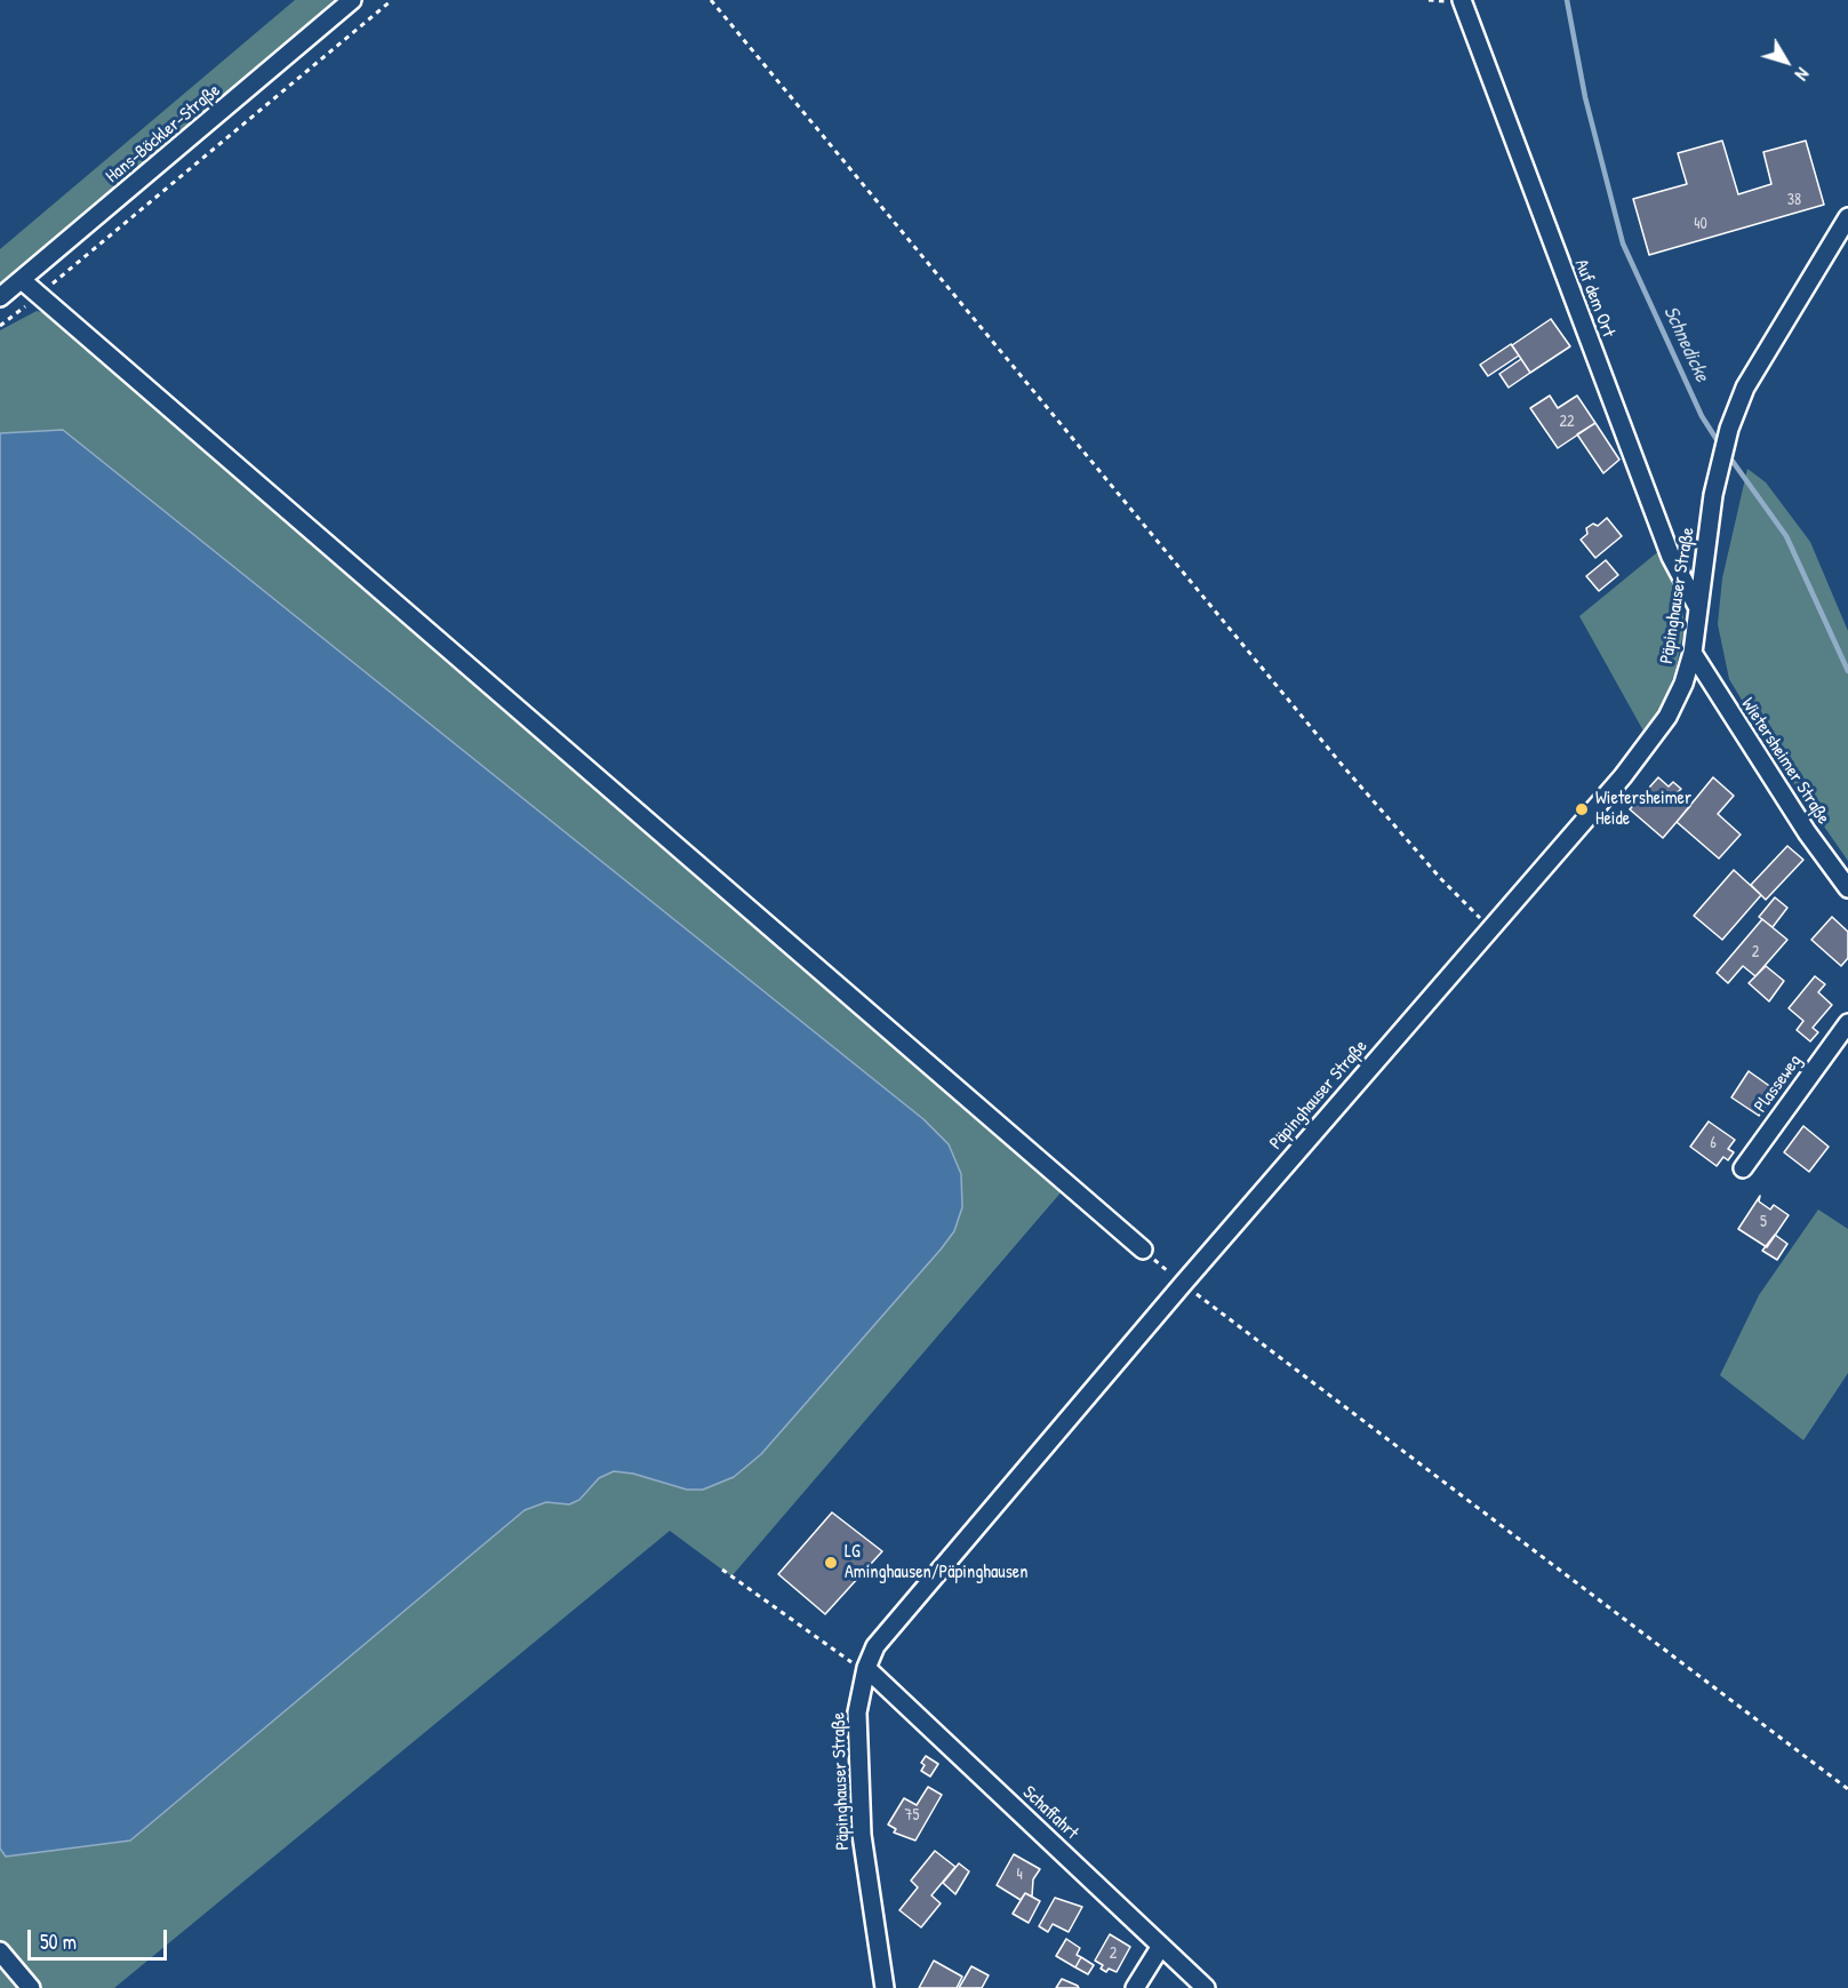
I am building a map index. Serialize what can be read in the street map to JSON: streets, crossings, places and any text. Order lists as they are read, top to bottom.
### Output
{
  "streets": {
    "street": [
      "Hans-Böckler-Straße",
      "Auf dem Ort",
      "Päpinghauser Straße",
      "Wietersheimer Straße",
      "Plasseweg",
      "Schaffahrt"
    ]
  },
  "crossings": [
    ["Auf dem Ort", "Päpinghauser Straße"],
    ["Päpinghauser Straße", "Wietersheimer Straße"],
    ["Päpinghauser Straße", "Schaffahrt"]
  ],
  "water": ["Schnedicke"],
  "places": ["Wietersheimer Heide", "LG Aminghausen/Päpinghausen"],
  "house_numbers": [
    "38",
    "40",
    "22",
    "2",
    "6",
    "5",
    "75",
    "4",
    "2"
  ],
  "scale_bar": "50 m",
  "north": "bottom right"
}
